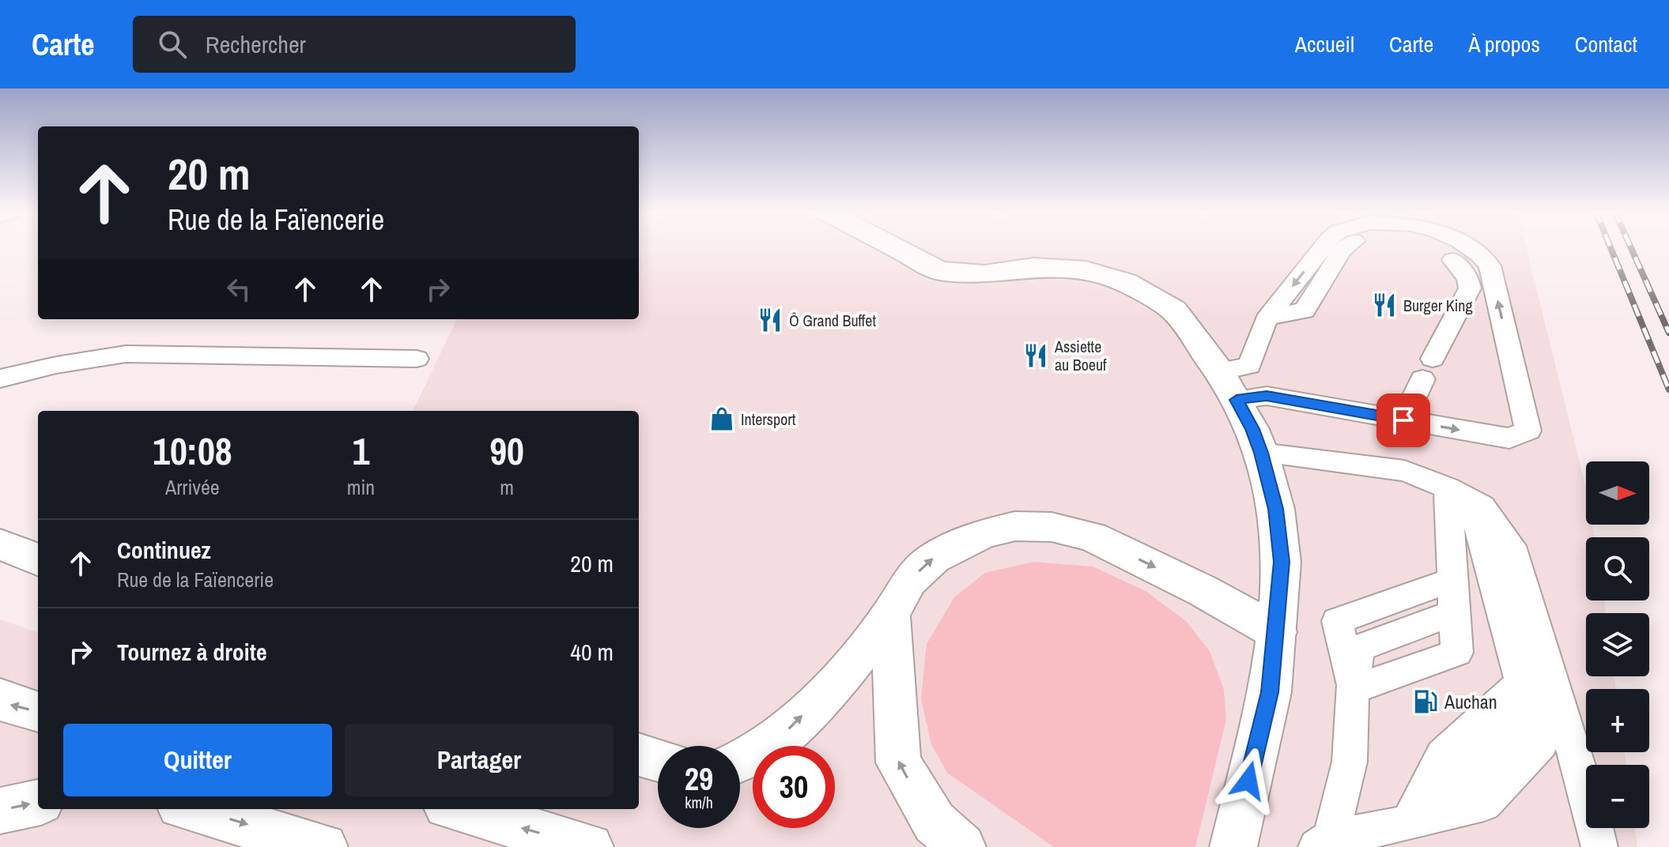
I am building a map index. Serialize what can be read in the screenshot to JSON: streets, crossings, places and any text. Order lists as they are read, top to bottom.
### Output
{
  "places": {
    "restaurant": ["Burger King", "Ô Grand Buffet", "Assiette au Boeuf"],
    "shop": ["Intersport"],
    "fuel station": ["Auchan"]
  },
  "north": "right",
  "page": {
    "header": "Carte",
    "search": "Rechercher",
    "nav": [
      "Accueil",
      "Carte",
      "À propos",
      "Contact"
    ],
    "turn": ["20 m", "Rue de la Faïencerie"],
    "eta": [
      "10:08",
      "Arrivée",
      "1",
      "min",
      "90",
      "m"
    ],
    "map_buttons": ["+", "−"],
    "list": [
      {
        "name": "Continuez",
        "note": "Rue de la Faïencerie",
        "value": "20 m"
      },
      {
        "name": "Tournez à droite",
        "value": "40 m"
      }
    ],
    "buttons": ["Quitter", "Partager"],
    "speed": "29 km/h",
    "limit": "30"
  }
}
